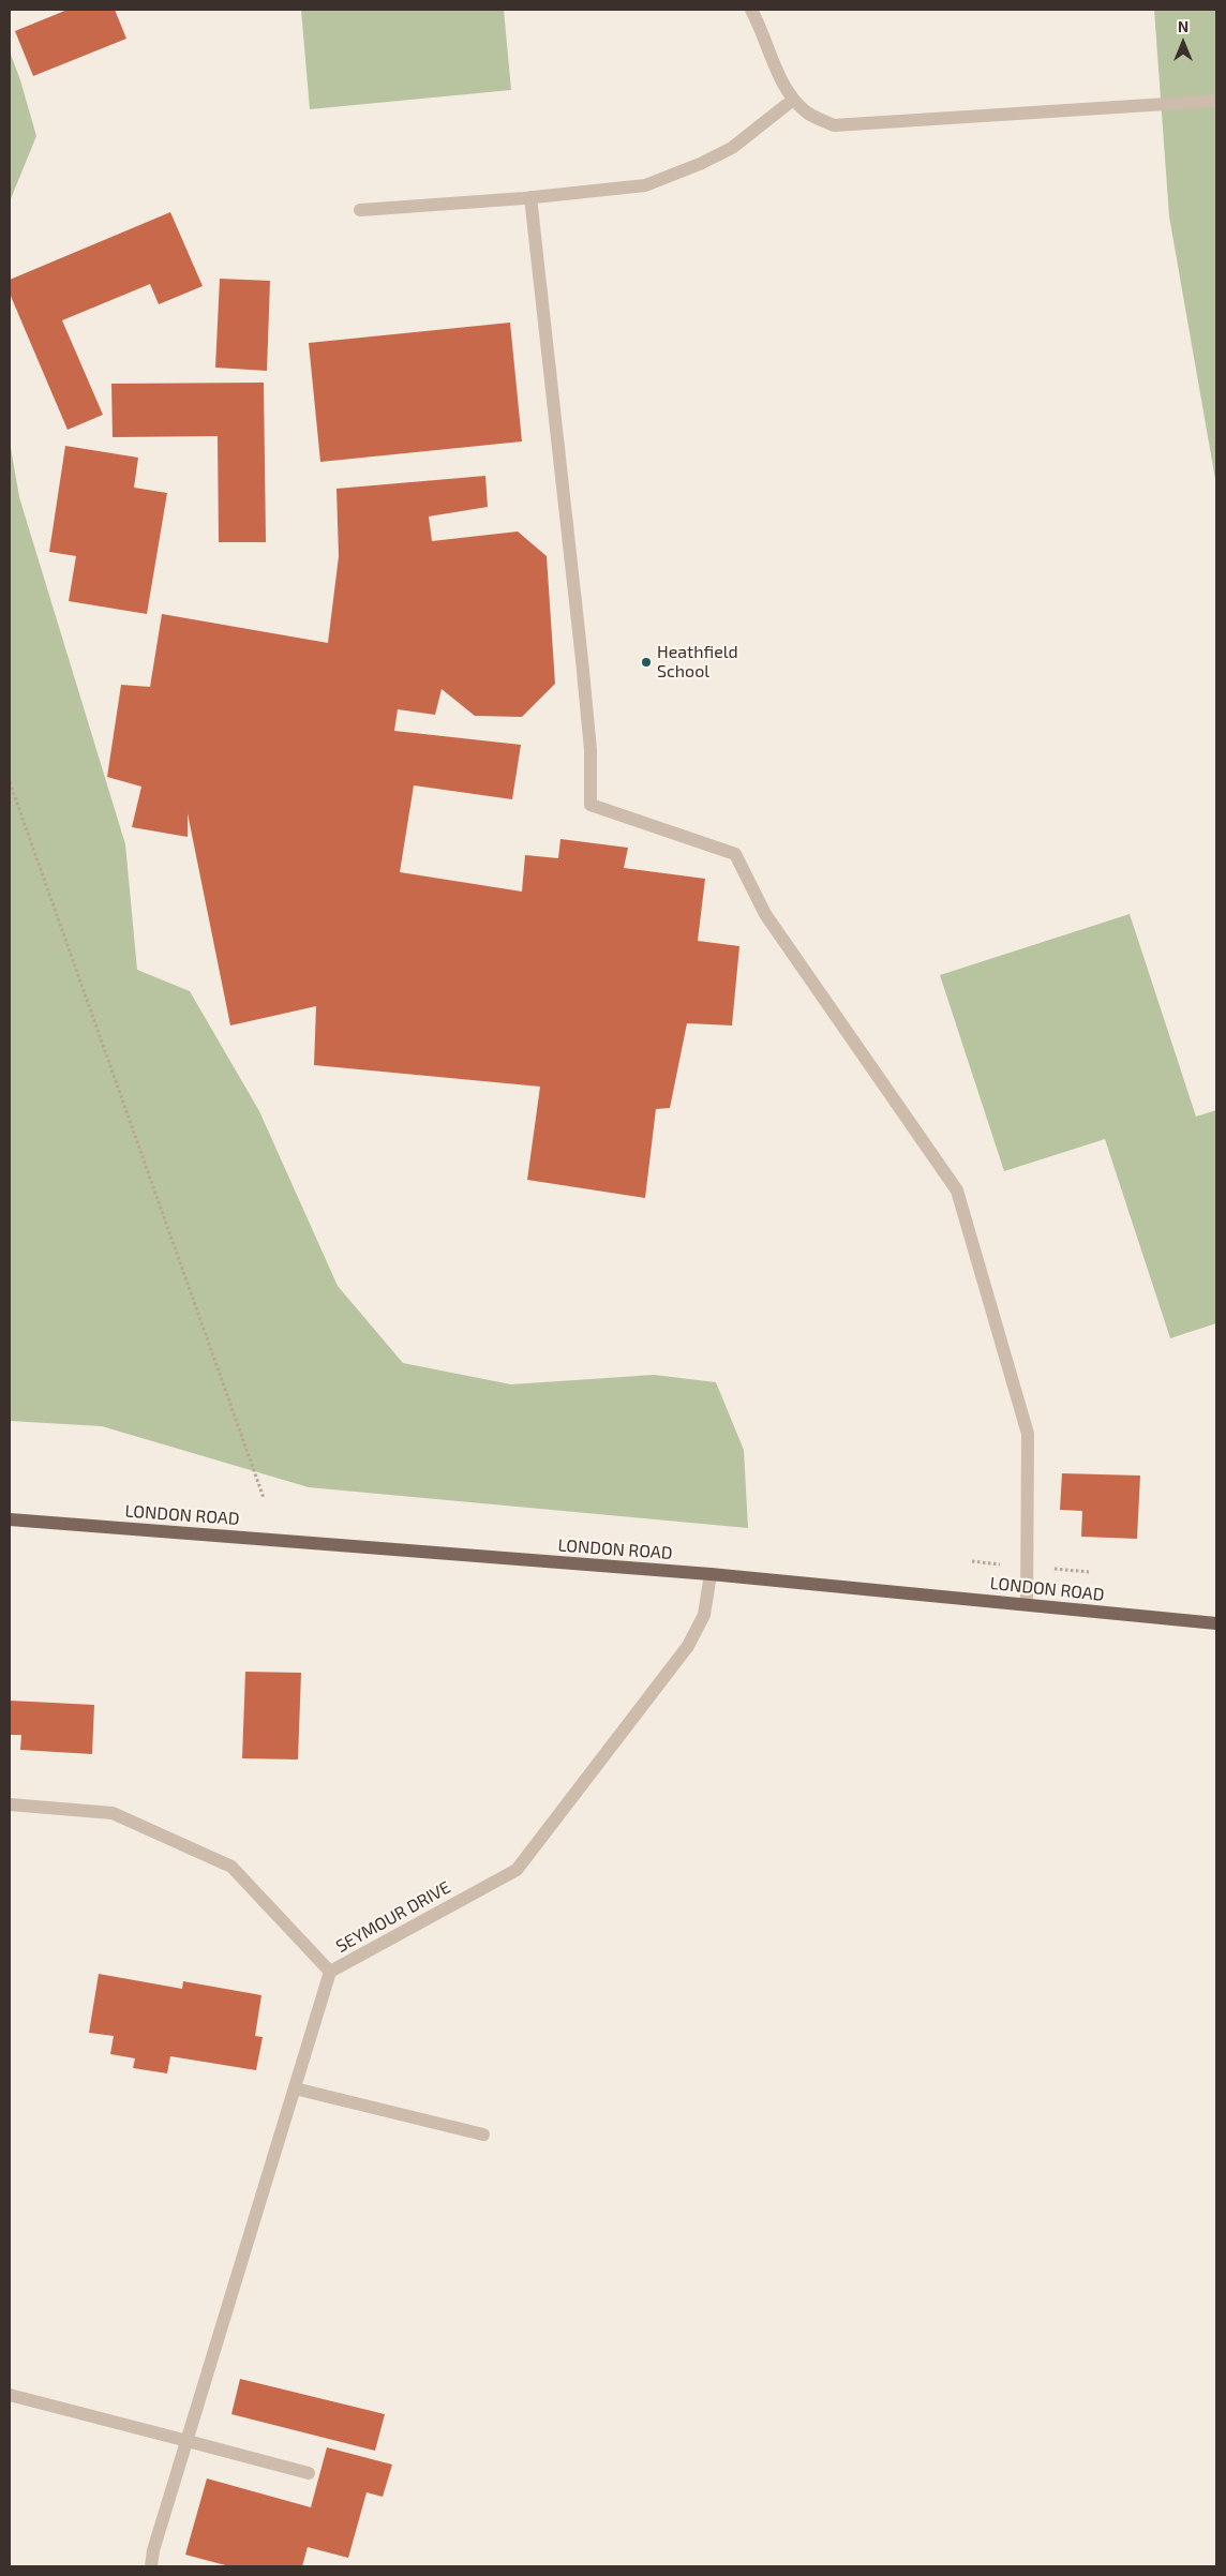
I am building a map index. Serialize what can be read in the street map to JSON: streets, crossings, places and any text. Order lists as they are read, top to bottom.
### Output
{
  "streets": {
    "main road": ["LONDON ROAD"],
    "street": ["SEYMOUR DRIVE"]
  },
  "crossings": [
    ["LONDON ROAD", "SEYMOUR DRIVE"]
  ],
  "places": ["Heathfield School"],
  "north": "top"
}
